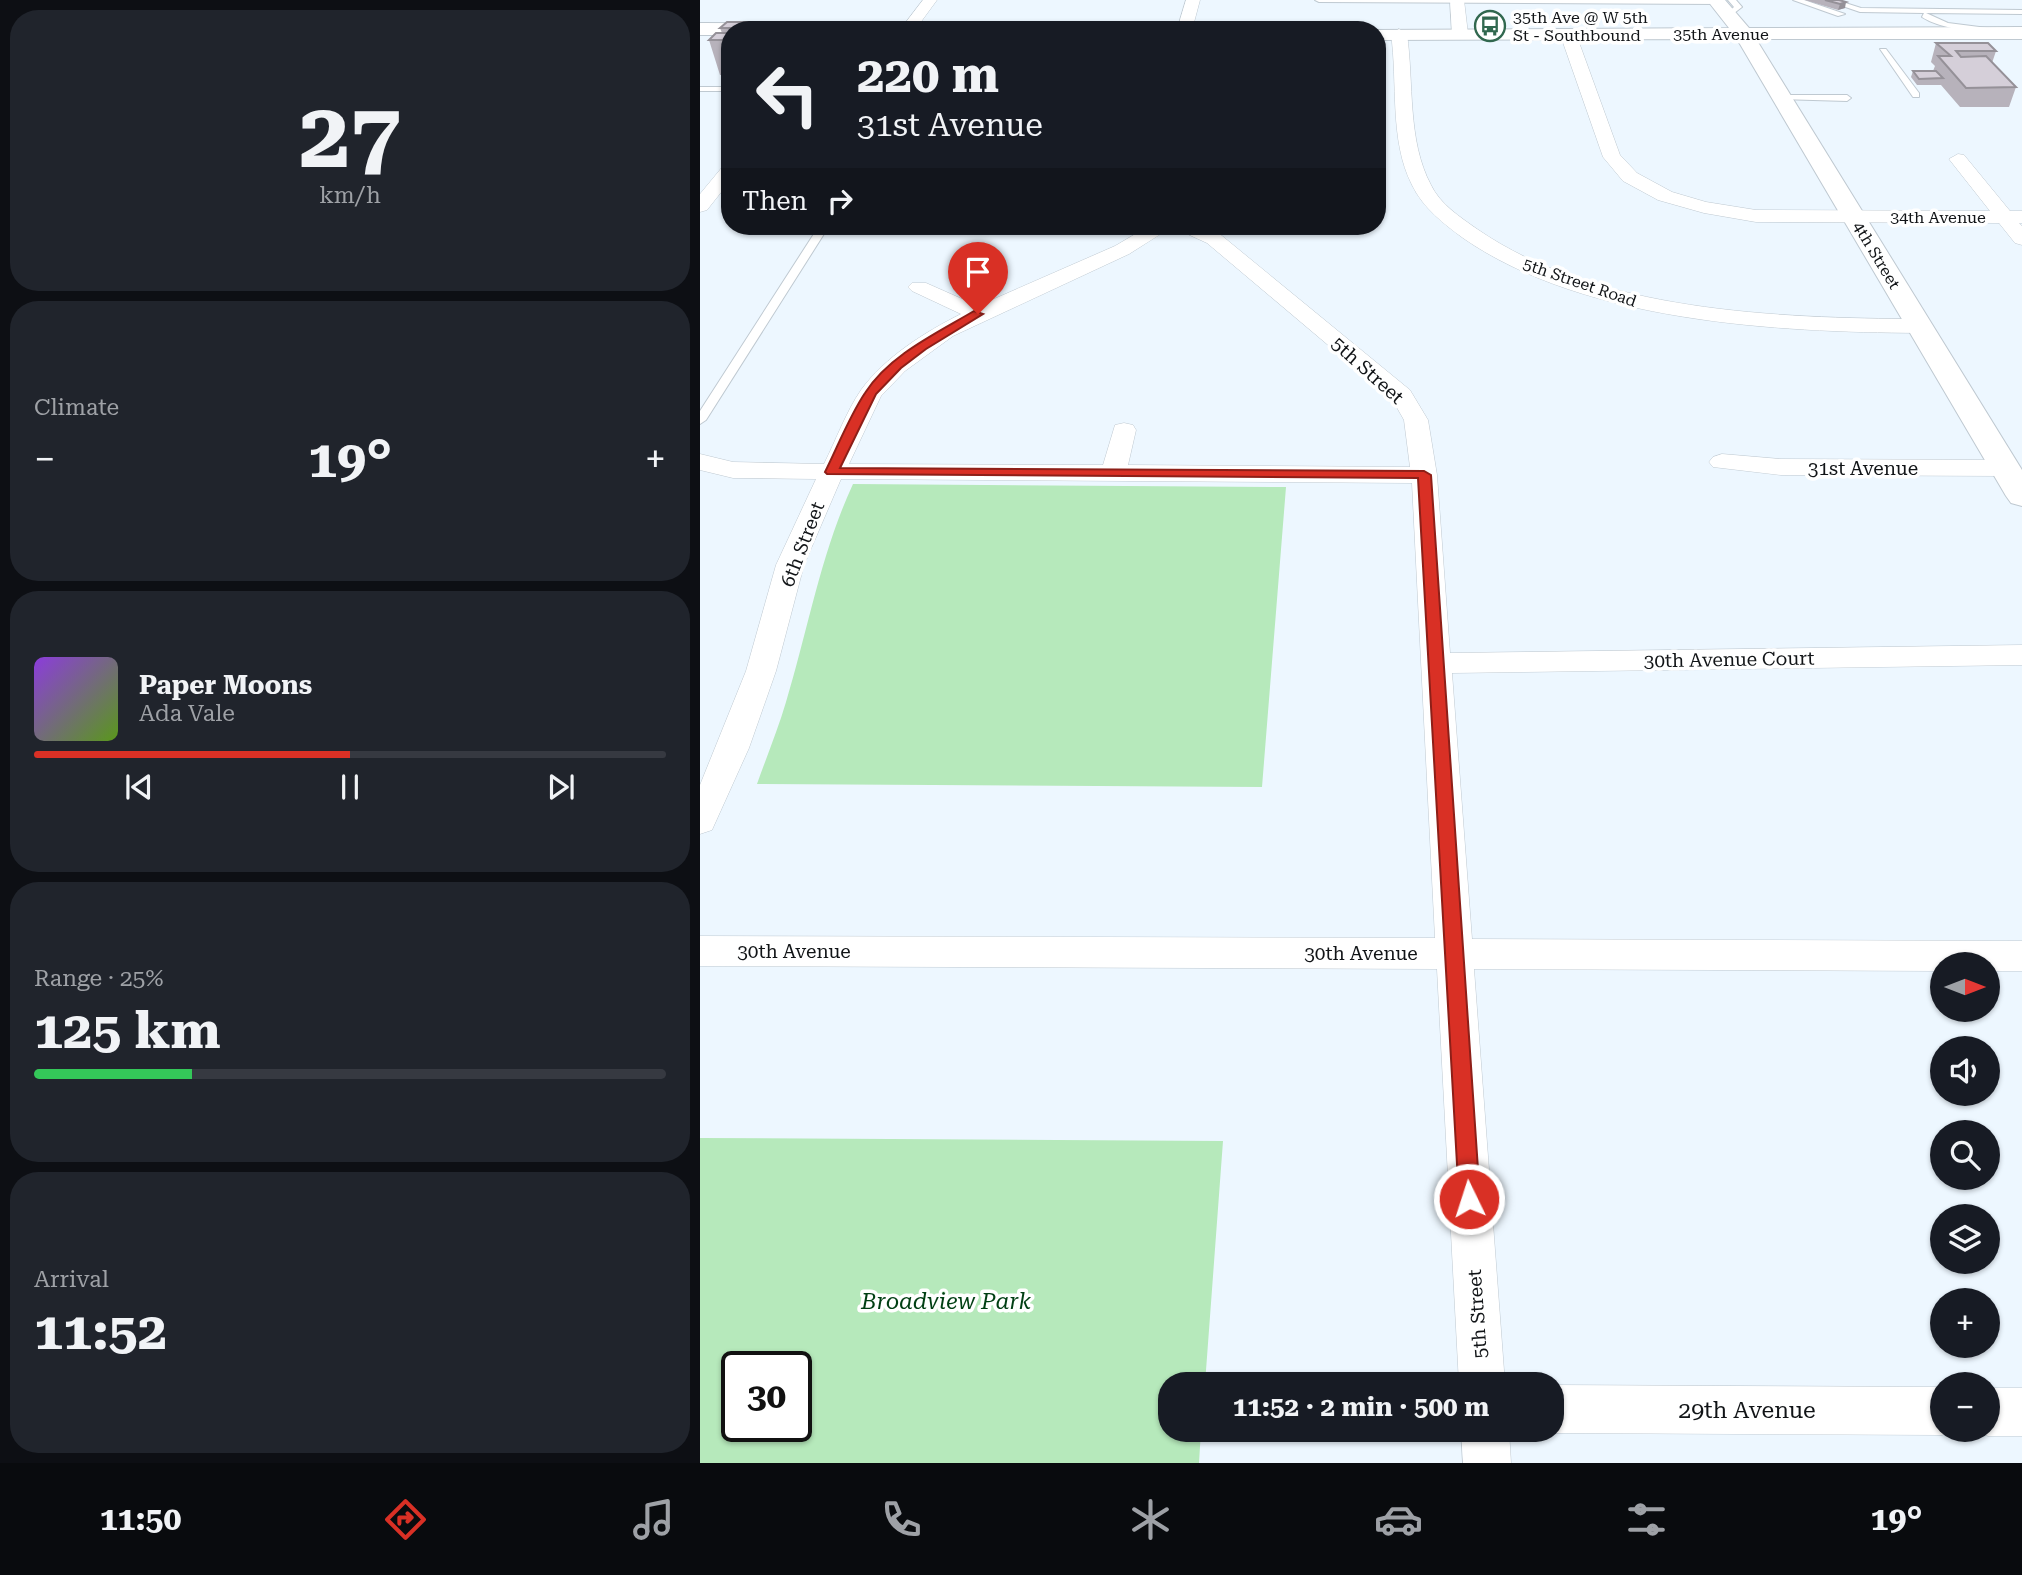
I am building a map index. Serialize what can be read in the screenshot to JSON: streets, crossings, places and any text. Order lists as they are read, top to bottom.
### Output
{
  "streets": {
    "main road": ["35th Avenue", "4th Street"],
    "street": [
      "34th Avenue",
      "5th Street Road",
      "5th Street",
      "31st Avenue",
      "6th Street",
      "30th Avenue Court",
      "30th Avenue",
      "29th Avenue"
    ]
  },
  "crossings": [
    ["35th Avenue", "34th Avenue"],
    ["35th Avenue", "4th Street"],
    ["35th Avenue", "5th Street Road"],
    ["34th Avenue", "4th Street"],
    ["4th Street", "5th Street Road"],
    ["4th Street", "31st Avenue"],
    ["5th Street", "30th Avenue Court"],
    ["5th Street", "30th Avenue"]
  ],
  "parks": ["Broadview Park"],
  "places": {
    "bus stop": ["35th Ave @ W 5th St - Southbound"]
  },
  "north": "right",
  "page": {
    "tile": [
      ["27", "km/h"],
      "Climate",
      ["Range · 25%", "125 km"],
      ["Arrival", "11:52"]
    ],
    "turn": ["220 m", "31st Avenue"],
    "then": "Then",
    "heat": ["−", "19°", "+"],
    "song": ["Paper Moons", "Ada Vale"],
    "map_buttons": ["+", "−"],
    "limit": "30",
    "trip": "11:52 · 2 min · 500 m",
    "tabs": ["11:50", "19°"]
  }
}
